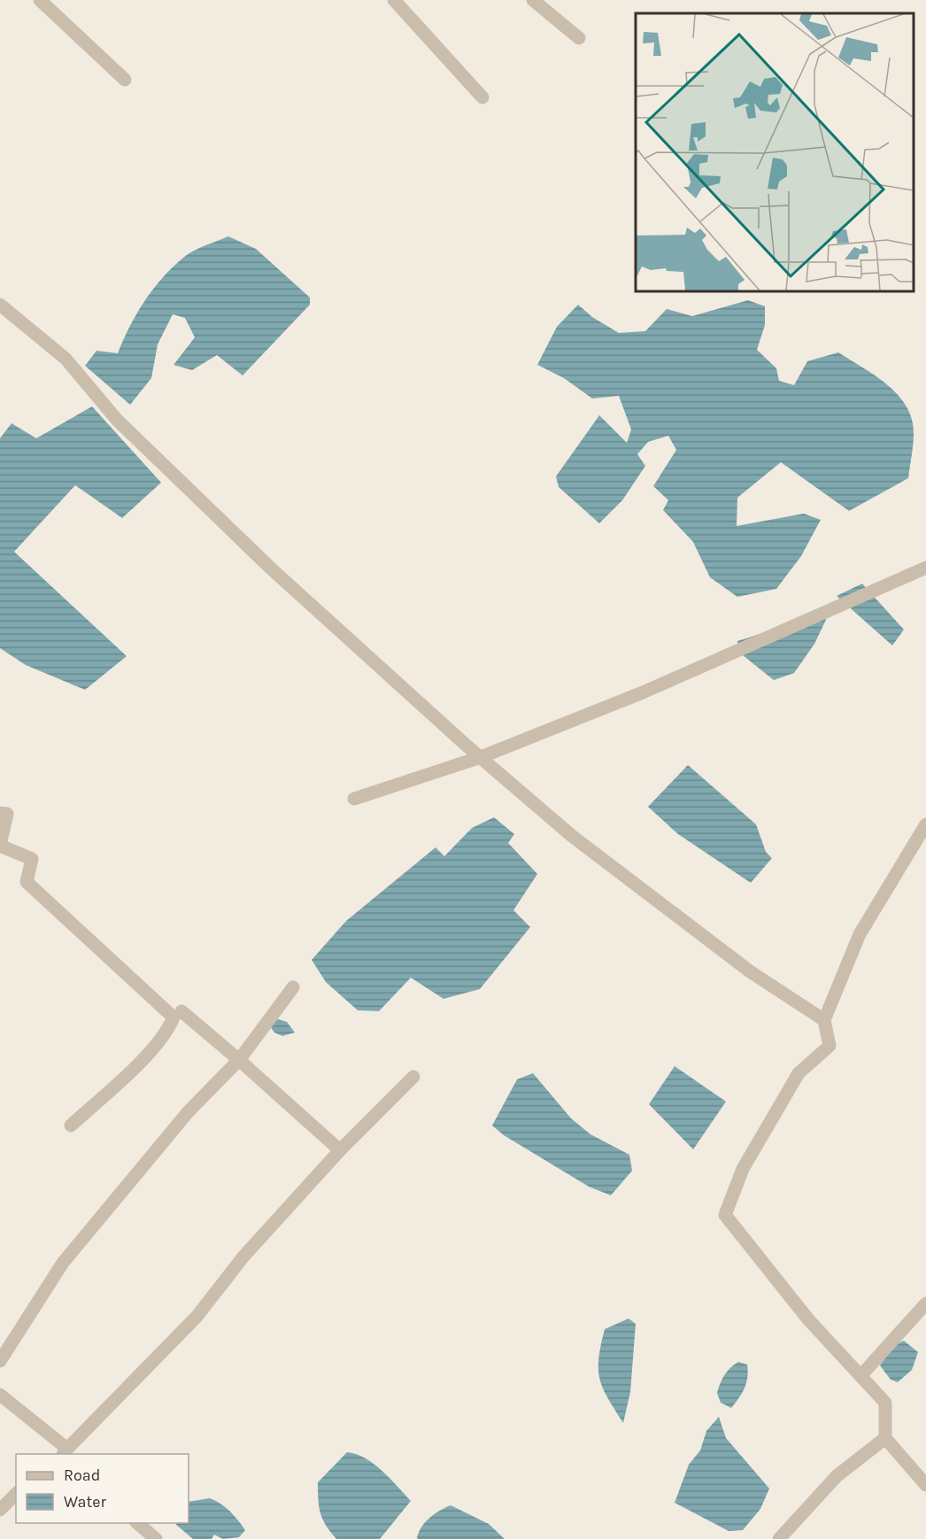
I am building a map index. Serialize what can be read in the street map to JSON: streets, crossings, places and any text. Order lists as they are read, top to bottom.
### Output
{
  "legend": ["Road", "Water"]
}
